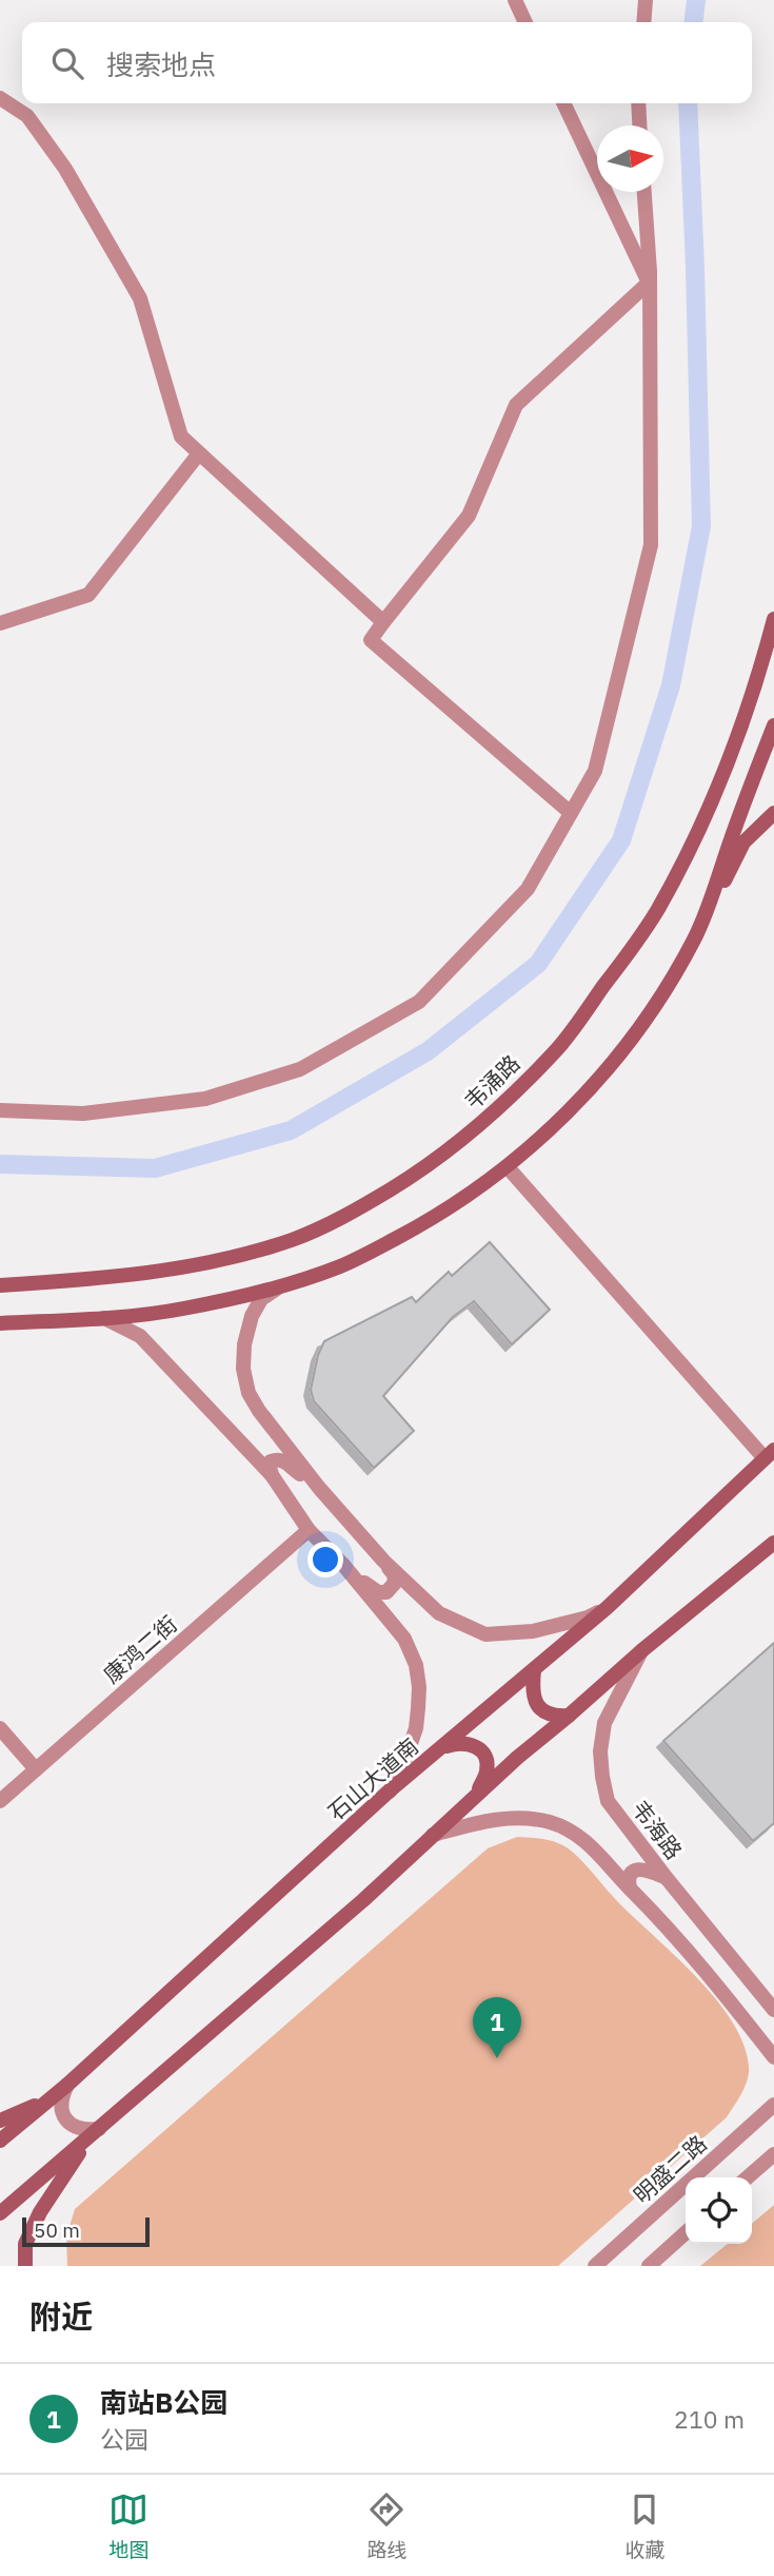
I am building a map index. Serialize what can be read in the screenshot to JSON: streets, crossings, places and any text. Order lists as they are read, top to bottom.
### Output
{
  "streets": {
    "main road": ["韦涌路", "石山大道南"],
    "street": ["康鸿二街", "韦海路", "明盛二路"]
  },
  "scale_bar": "50 m",
  "north": "right",
  "page": {
    "search": "搜索地点",
    "pins": "1",
    "scale": "50 m",
    "heading": "附近",
    "list": [
      {
        "mark": "1",
        "name": "南站B公园",
        "note": "公园",
        "value": "210 m"
      }
    ],
    "nav": ["地图", "路线", "收藏"]
  }
}
